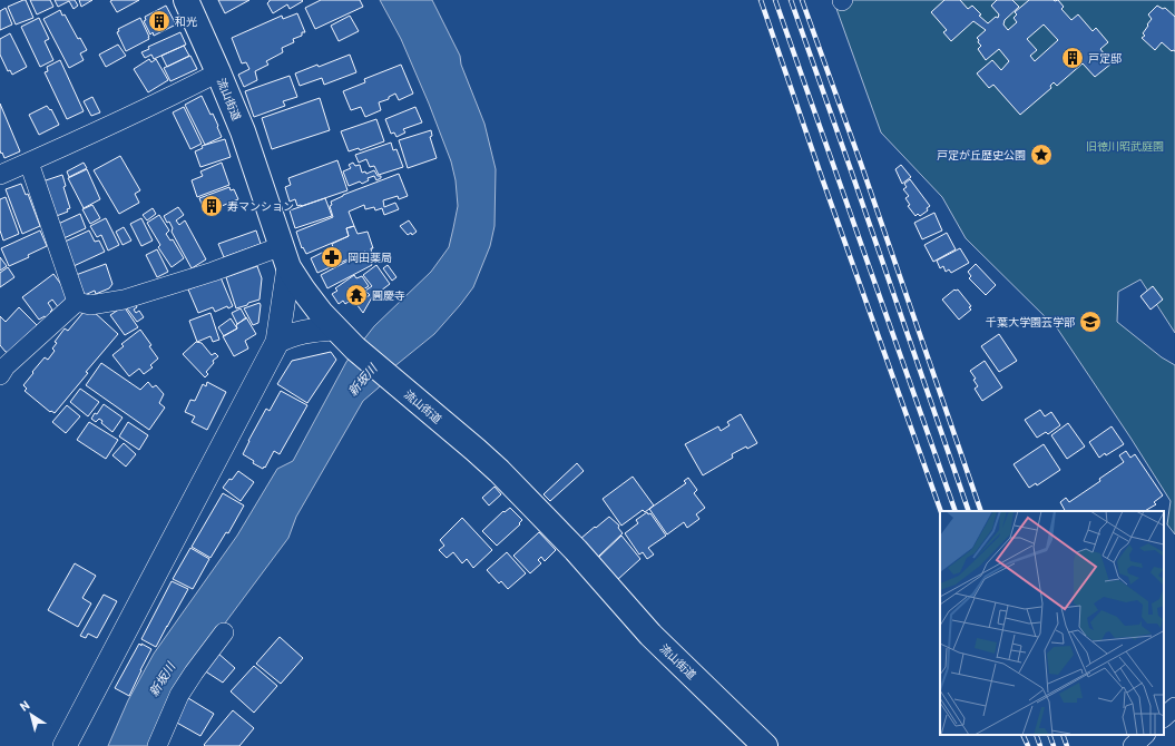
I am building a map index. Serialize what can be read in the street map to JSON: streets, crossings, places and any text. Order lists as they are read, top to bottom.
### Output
{
  "streets": {
    "main road": ["流山街道"]
  },
  "water": ["新坂川"],
  "parks": ["旧徳川昭武庭園"],
  "places": {
    "building": ["和光", "戸定邸", "寿マンション"],
    "place": ["戸定が丘歴史公園"],
    "pharmacy": ["岡田薬局"],
    "temple": ["圓慶寺"],
    "school or university": ["千葉大学園芸学部"]
  },
  "north": "top left"
}
